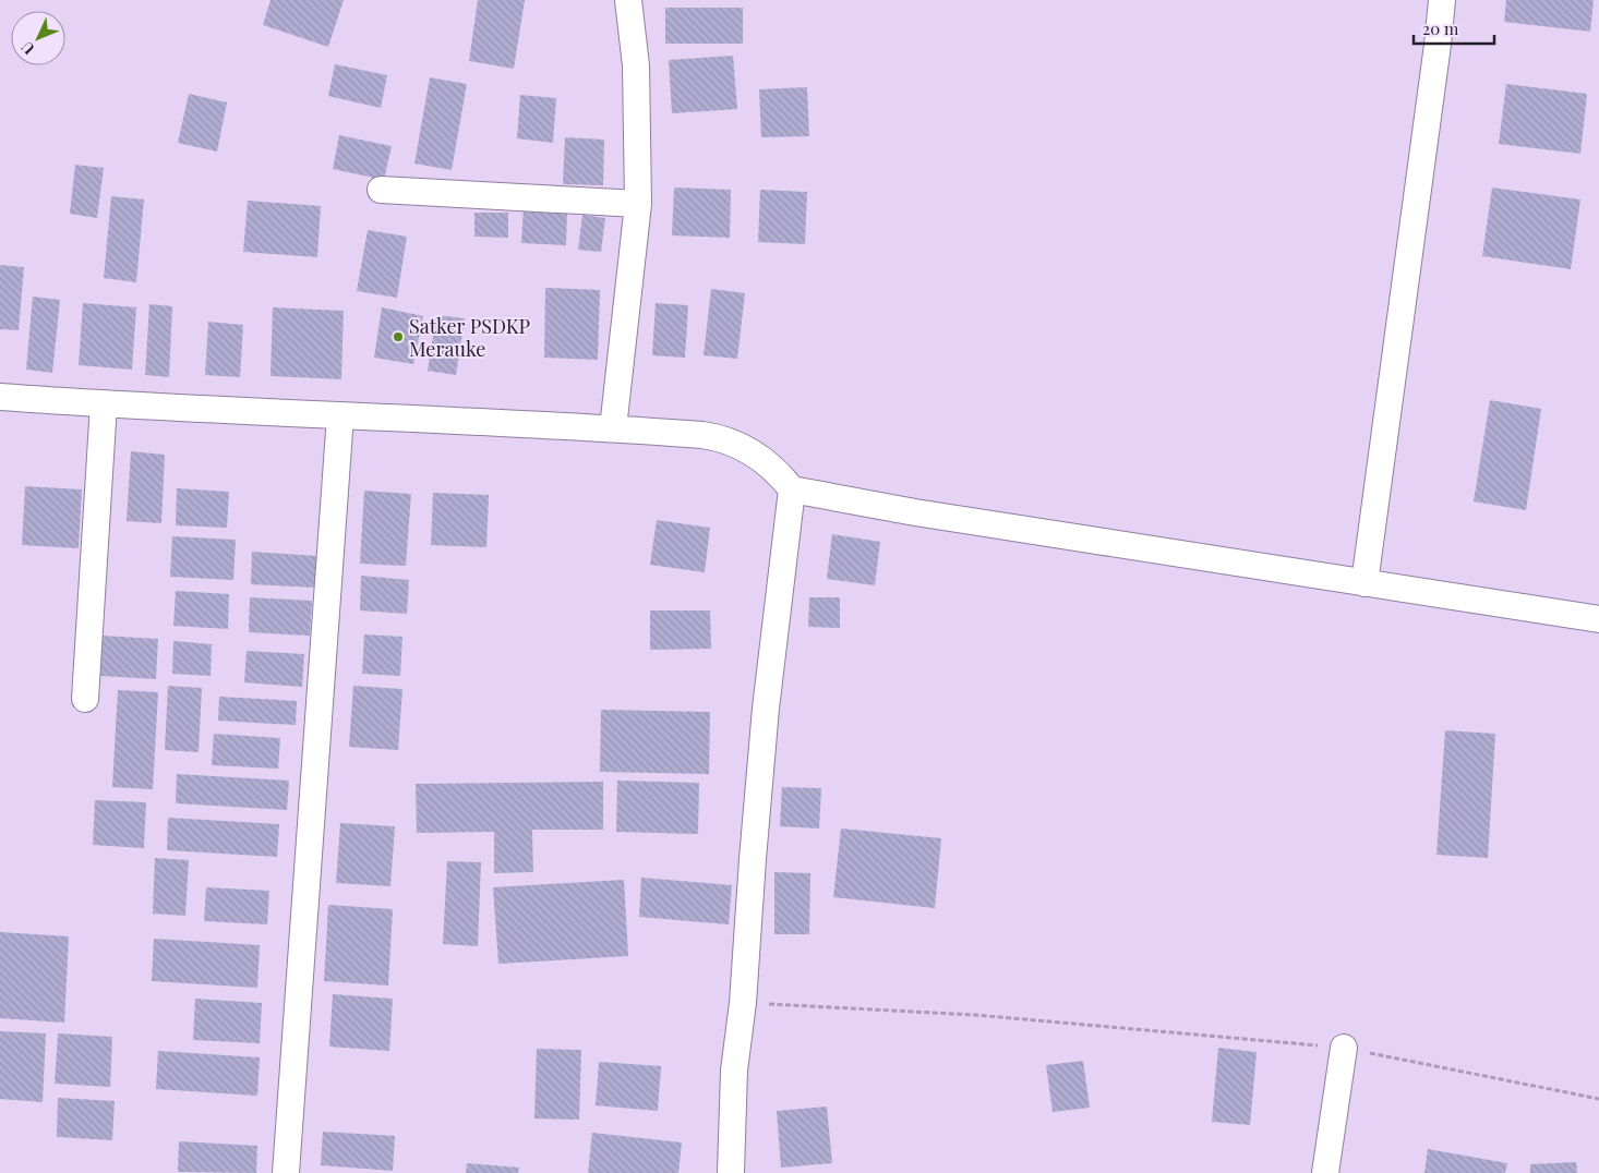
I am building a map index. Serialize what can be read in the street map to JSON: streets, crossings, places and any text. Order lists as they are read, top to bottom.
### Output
{
  "places": ["Satker PSDKP Merauke"],
  "scale_bar": "20 m",
  "north": "bottom left"
}
